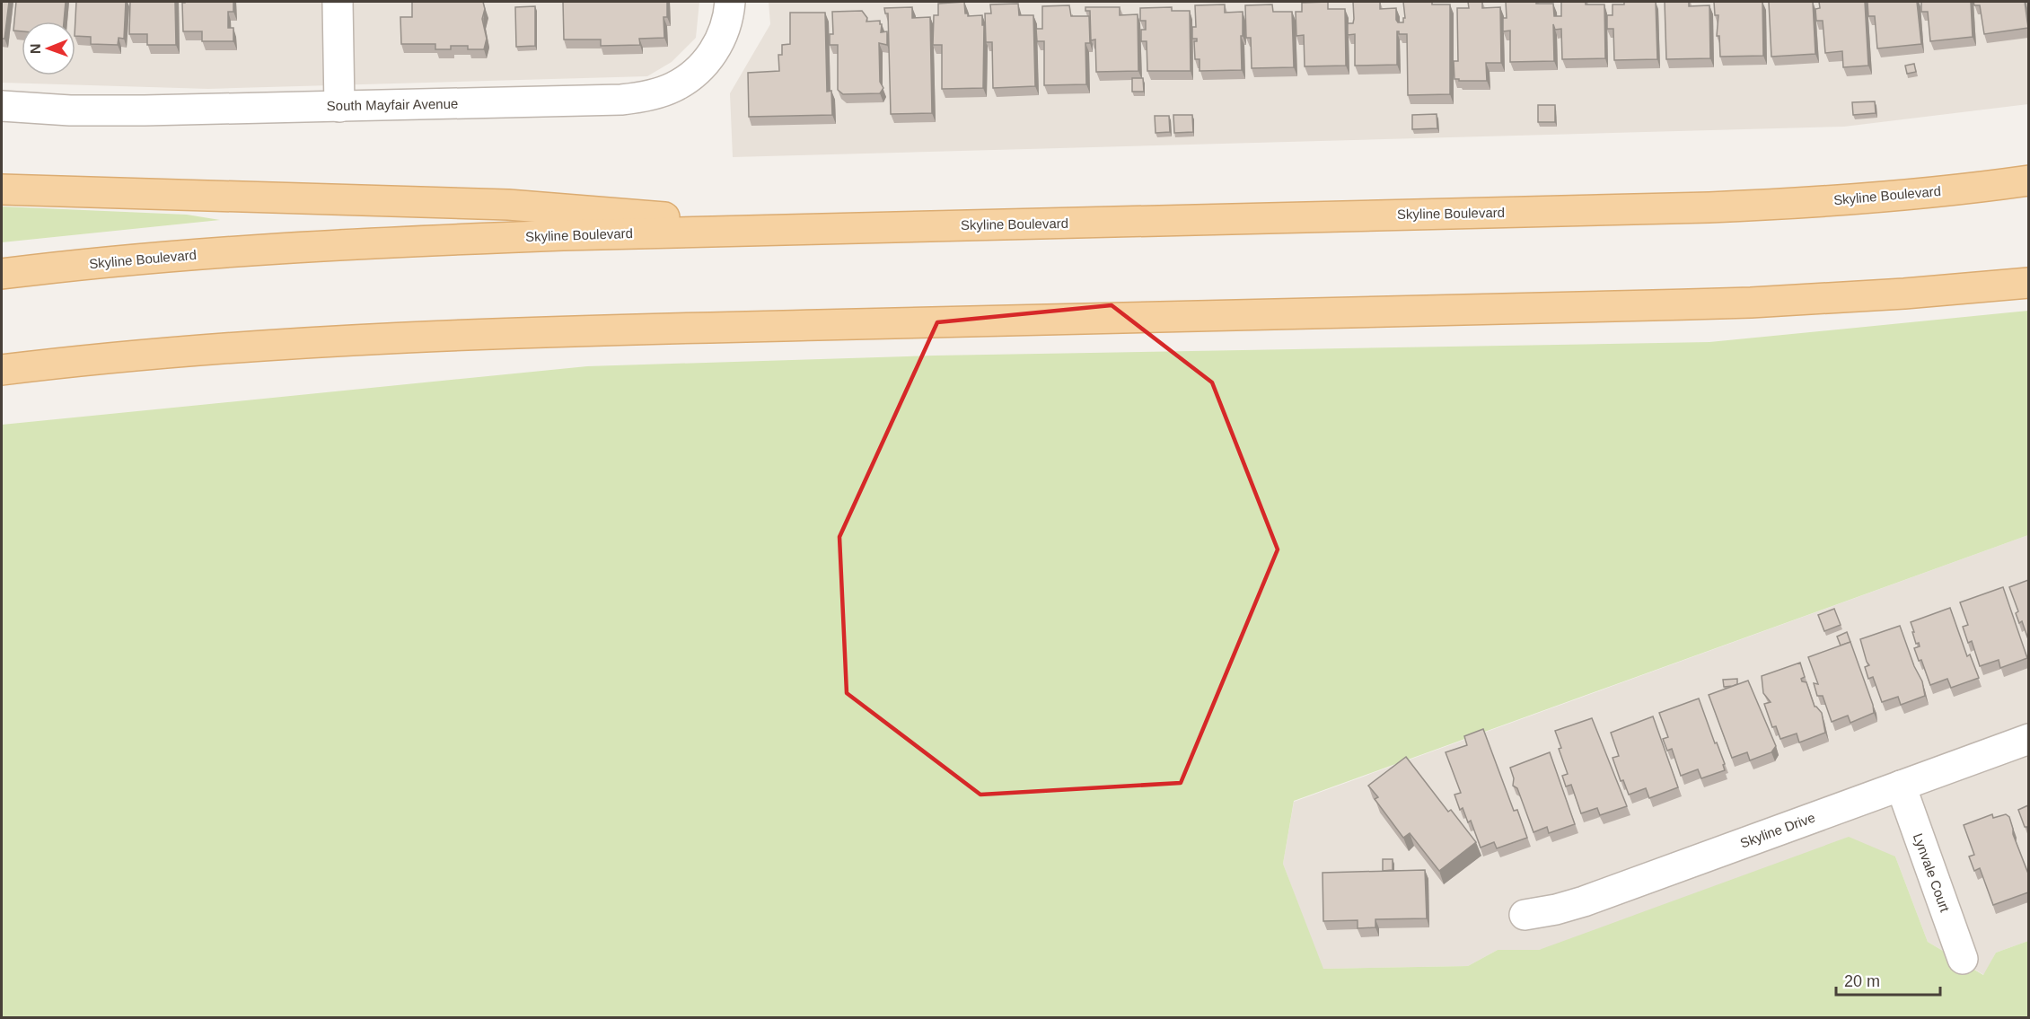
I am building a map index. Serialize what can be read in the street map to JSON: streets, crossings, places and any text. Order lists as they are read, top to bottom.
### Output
{
  "streets": {
    "main road": ["Skyline Boulevard"],
    "street": ["South Mayfair Avenue", "Skyline Drive", "Lynvale Court"]
  },
  "crossings": [
    ["Skyline Drive", "Lynvale Court"]
  ],
  "scale_bar": "20 m",
  "north": "left"
}
